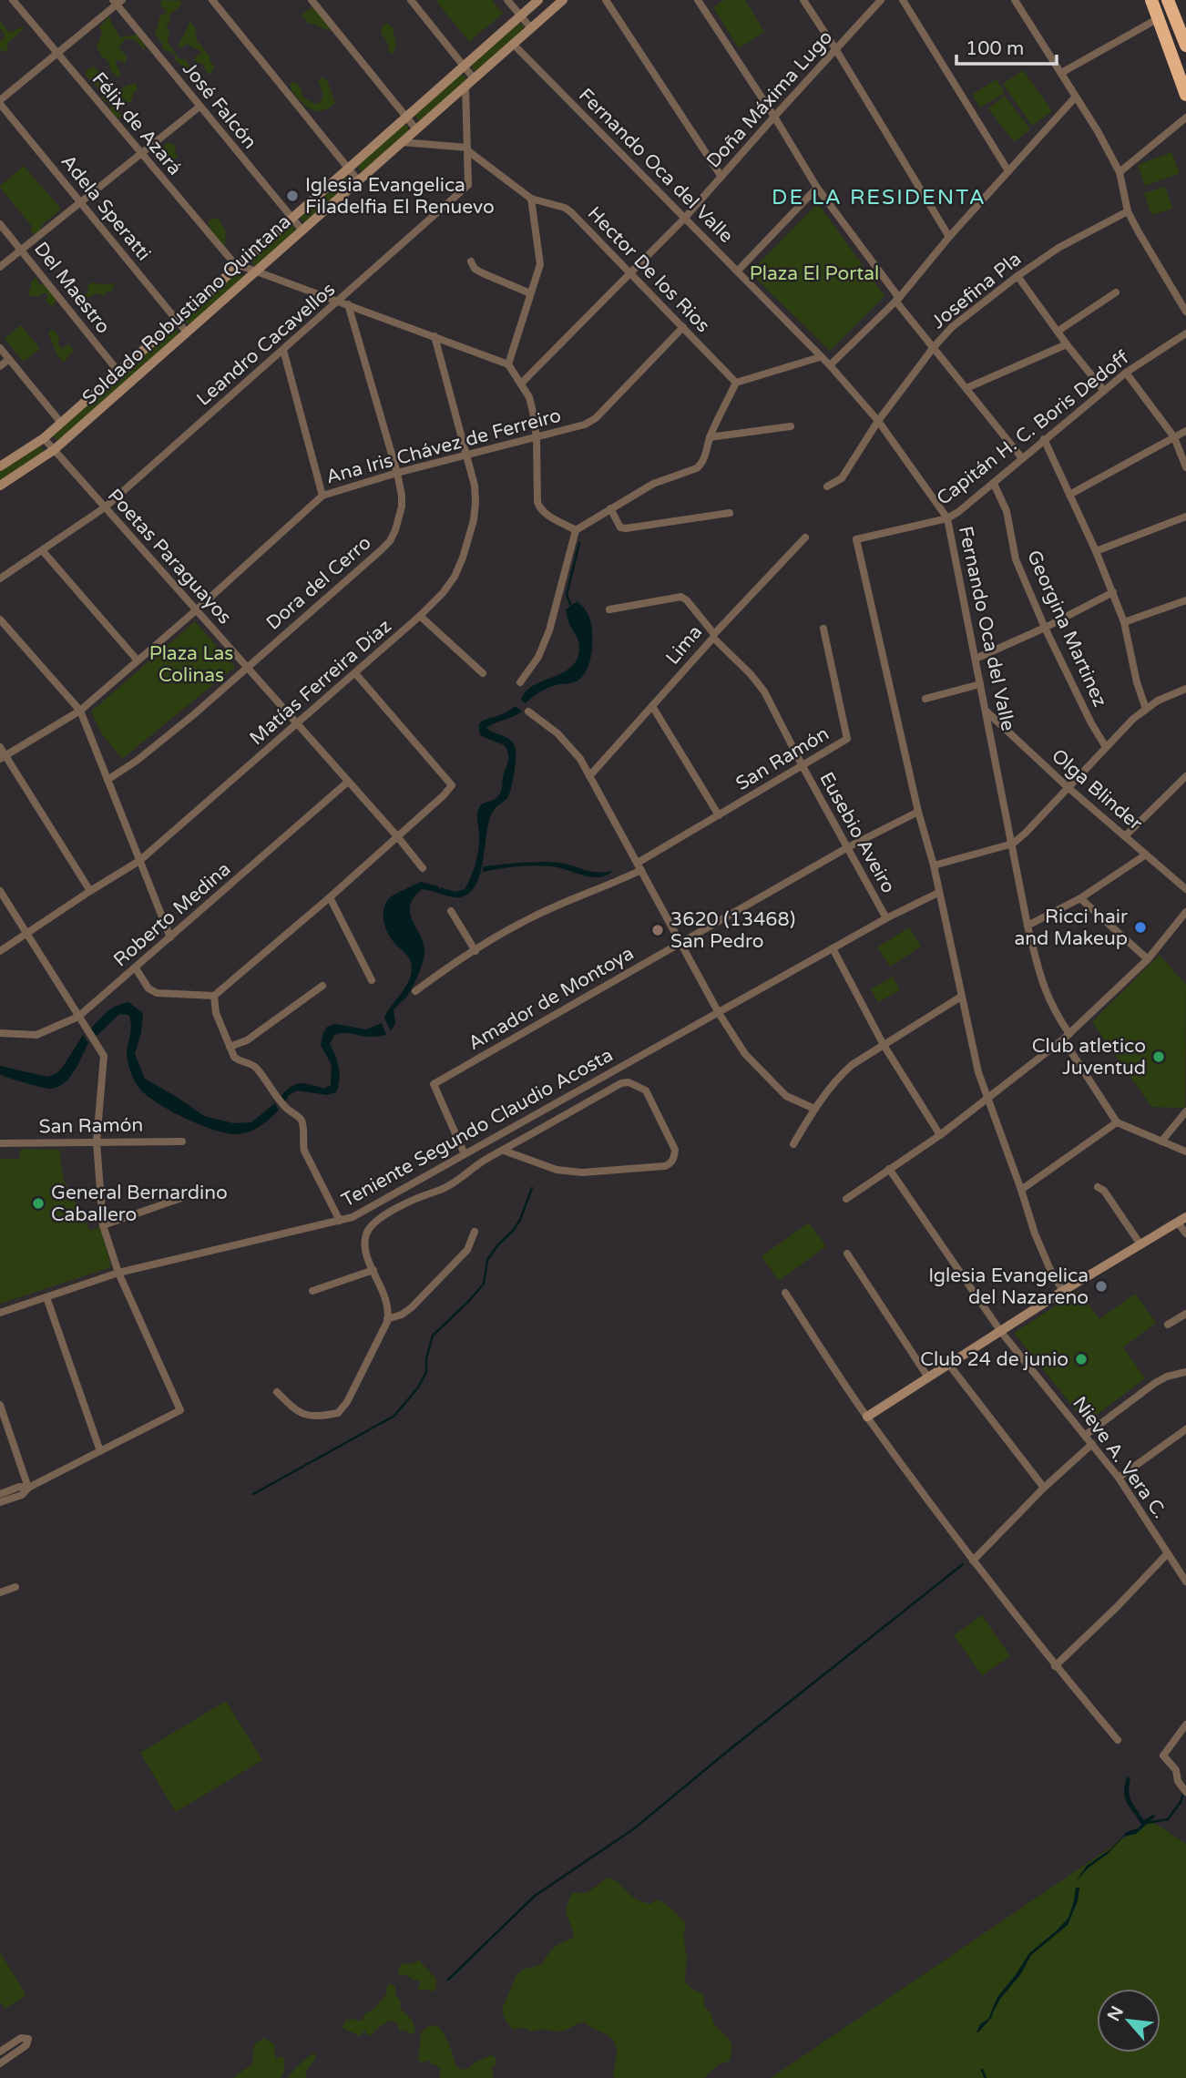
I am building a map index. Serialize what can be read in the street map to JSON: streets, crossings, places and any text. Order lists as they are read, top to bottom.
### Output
{
  "streets": {
    "street": [
      "Doña Máxima Lugo",
      "José Falcón",
      "Félix de Azará",
      "Fernando Oca del Valle",
      "Adela Speratti",
      "Hector De los Rios",
      "Del Maestro",
      "Josefina Pla",
      "Soldado Robustiano Quintana",
      "Leandro Cacavellos",
      "Capitán H. C. Boris Dedoff",
      "Ana Iris Chávez de Ferreiro",
      "Poetas Paraguayos",
      "Dora del Cerro",
      "Georgina Martinez",
      "Lima",
      "Matías Ferreira Díaz",
      "San Ramón",
      "Olga Blinder",
      "Eusebio Aveiro",
      "Roberto Medina",
      "Amador de Montoya",
      "Teniente Segundo Claudio Acosta",
      "Nieve A. Vera C."
    ]
  },
  "crossings": [
    ["Doña Máxima Lugo", "Fernando Oca del Valle"],
    ["Doña Máxima Lugo", "Hector De los Rios"],
    ["José Falcón", "Soldado Robustiano Quintana"],
    ["Fernando Oca del Valle", "Josefina Pla"],
    ["Fernando Oca del Valle", "Soldado Robustiano Quintana"],
    ["Fernando Oca del Valle", "Capitán H. C. Boris Dedoff"],
    ["Fernando Oca del Valle", "Olga Blinder"],
    ["Adela Speratti", "Soldado Robustiano Quintana"],
    ["Hector De los Rios", "Leandro Cacavellos"],
    ["Hector De los Rios", "Ana Iris Chávez de Ferreiro"],
    ["Soldado Robustiano Quintana", "Leandro Cacavellos"],
    ["Soldado Robustiano Quintana", "Poetas Paraguayos"],
    ["Leandro Cacavellos", "Poetas Paraguayos"],
    ["Capitán H. C. Boris Dedoff", "Georgina Martinez"],
    ["Capitán H. C. Boris Dedoff", "Amador de Montoya"],
    ["Ana Iris Chávez de Ferreiro", "Poetas Paraguayos"],
    ["Ana Iris Chávez de Ferreiro", "Dora del Cerro"],
    ["Ana Iris Chávez de Ferreiro", "Matías Ferreira Díaz"],
    ["Poetas Paraguayos", "Dora del Cerro"],
    ["Poetas Paraguayos", "Matías Ferreira Díaz"],
    ["Poetas Paraguayos", "Roberto Medina"],
    ["Lima", "Eusebio Aveiro"],
    ["San Ramón", "Eusebio Aveiro"],
    ["Eusebio Aveiro", "Amador de Montoya"],
    ["Eusebio Aveiro", "Teniente Segundo Claudio Acosta"],
    ["Amador de Montoya", "Teniente Segundo Claudio Acosta"]
  ],
  "districts": ["DE LA RESIDENTA"],
  "parks": ["Plaza El Portal", "Plaza Las Colinas"],
  "places": [
    "Iglesia Evangelica Filadelfia El Renuevo",
    "Ricci hair and Makeup",
    "3620 (13468) San Pedro",
    "Club atletico Juventud",
    "General Bernardino Caballero",
    "Iglesia Evangelica del Nazareno",
    "Club 24 de junio"
  ],
  "scale_bar": "100 m",
  "north": "top left"
}
